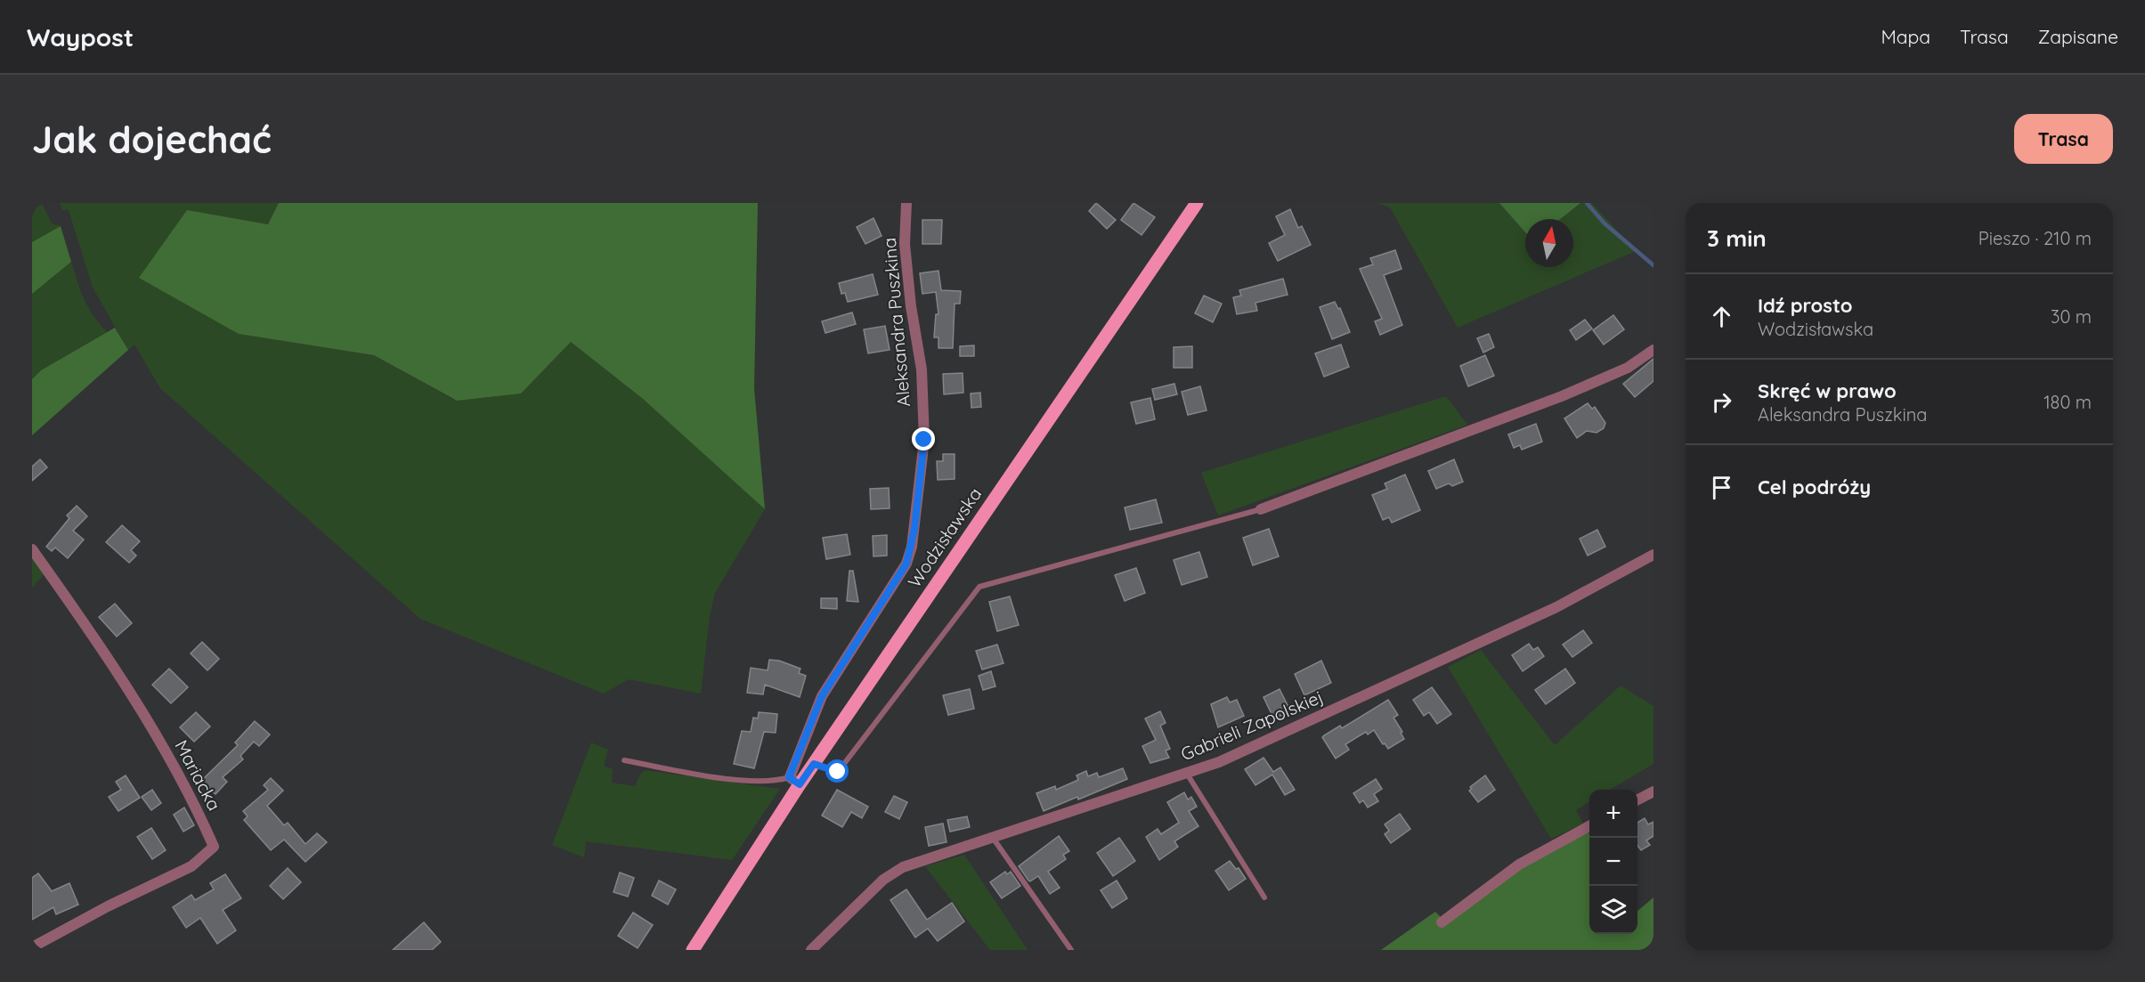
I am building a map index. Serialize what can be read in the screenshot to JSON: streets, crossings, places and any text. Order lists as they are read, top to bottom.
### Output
{
  "streets": {
    "main road": ["Wodzisławska"],
    "street": ["Aleksandra Puszkina", "Gabrieli Zapolskiej", "Mariacka"]
  },
  "crossings": [
    ["Aleksandra Puszkina", "Wodzisławska"]
  ],
  "north": "top",
  "page": {
    "header": "Waypost",
    "nav": ["Mapa", "Trasa", "Zapisane"],
    "buttons": "Trasa",
    "title": "Jak dojechać",
    "heading": ["3 min", "Pieszo · 210 m"],
    "list": [
      ["Idź prosto", "Wodzisławska", "30 m"],
      ["Skręć w prawo", "Aleksandra Puszkina", "180 m"],
      "Cel podróży"
    ],
    "map_buttons": ["+", "−"]
  }
}
